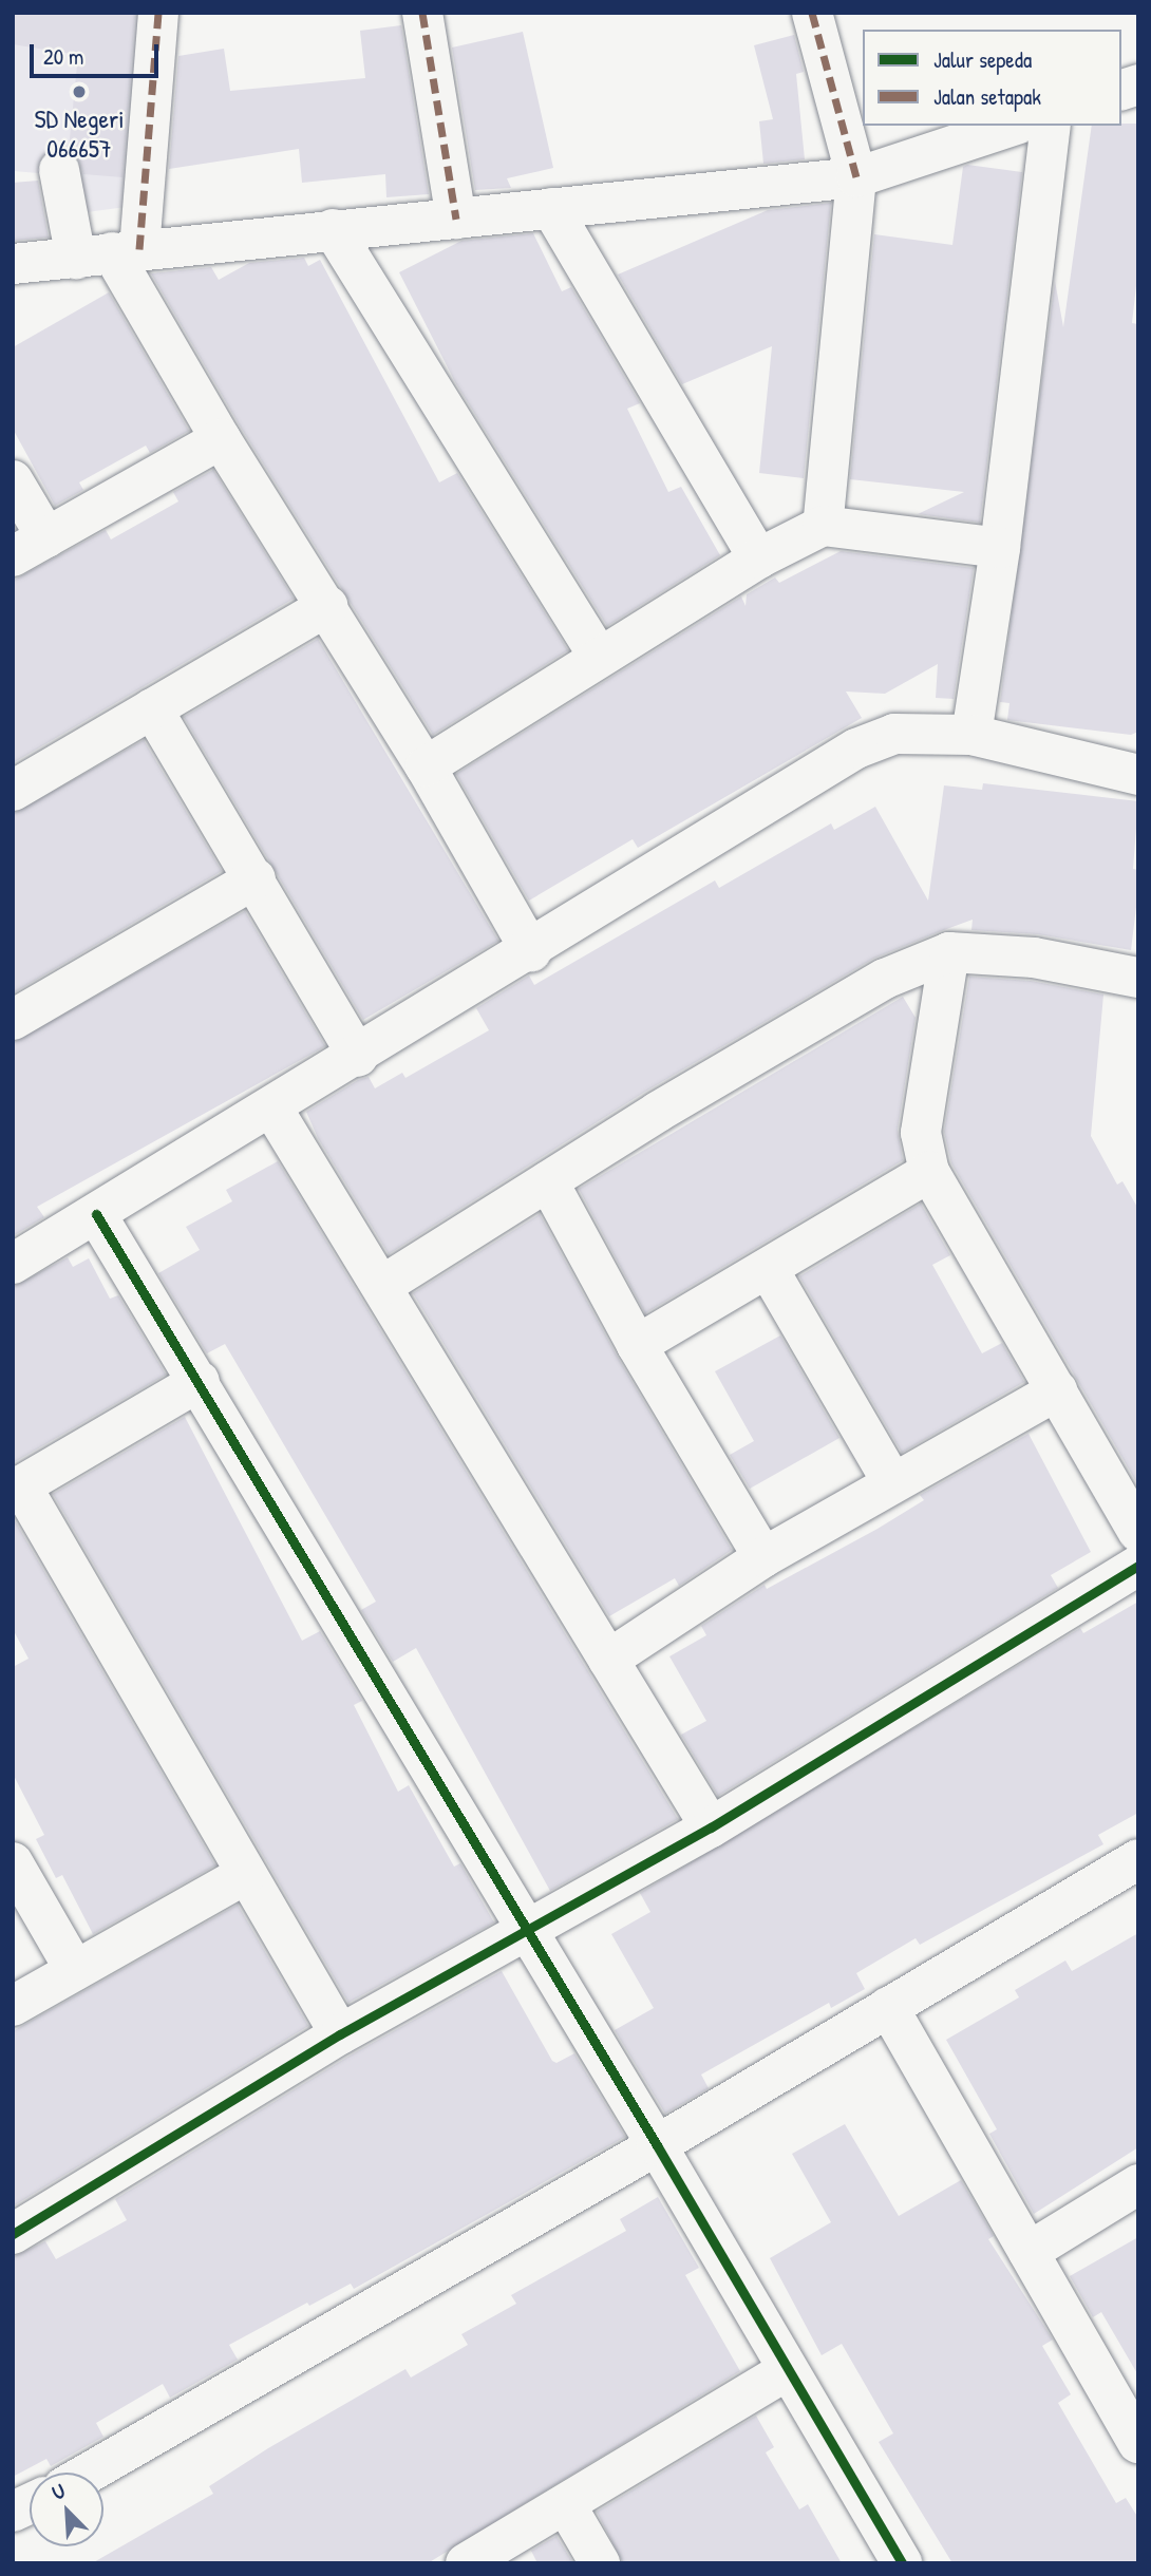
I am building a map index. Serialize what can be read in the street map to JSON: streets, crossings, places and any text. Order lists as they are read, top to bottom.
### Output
{
  "places": ["SD Negeri 066657"],
  "legend": ["Jalur sepeda", "Jalan setapak"],
  "scale_bar": "20 m",
  "north": "top left"
}
